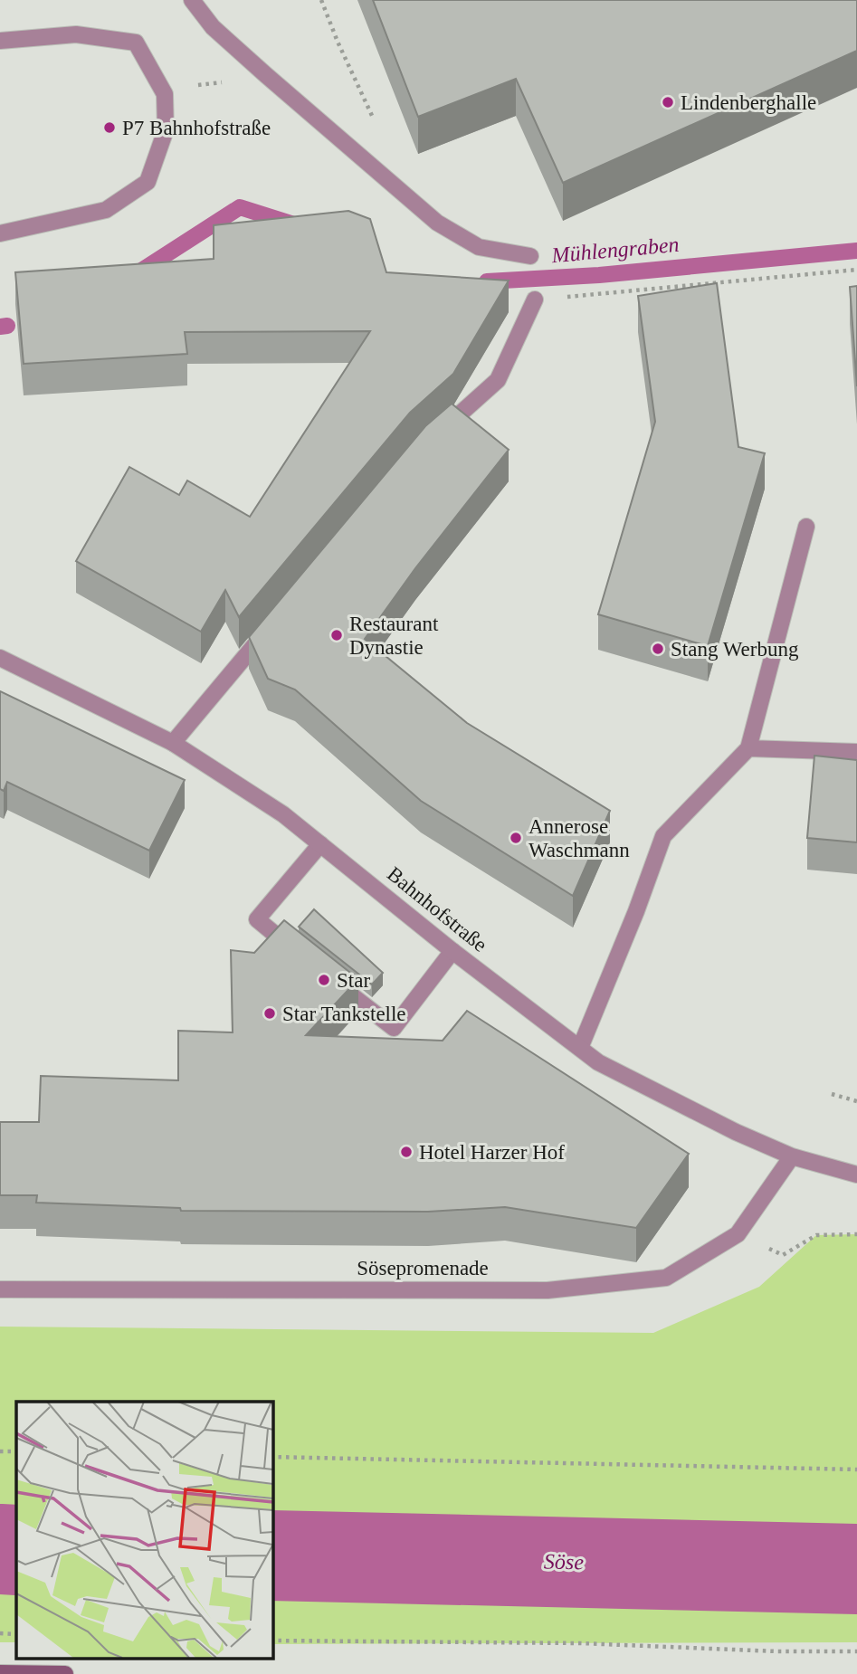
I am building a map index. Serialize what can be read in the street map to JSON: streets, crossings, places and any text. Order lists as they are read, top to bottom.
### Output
{
  "streets": {
    "street": ["Bahnhofstraße", "Sösepromenade"]
  },
  "crossings": [
    ["Bahnhofstraße", "Sösepromenade"]
  ],
  "water": ["Mühlengraben", "Söse"],
  "places": [
    "Lindenberghalle",
    "P7 Bahnhofstraße",
    "Restaurant Dynastie",
    "Stang Werbung",
    "Annerose Waschmann",
    "Star",
    "Star Tankstelle",
    "Hotel Harzer Hof"
  ]
}
